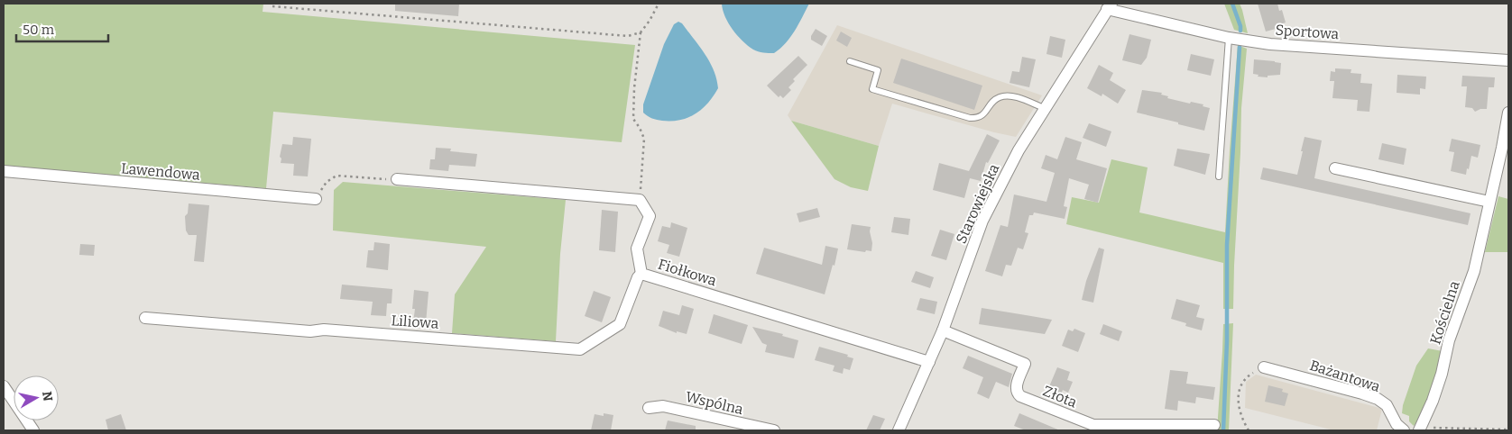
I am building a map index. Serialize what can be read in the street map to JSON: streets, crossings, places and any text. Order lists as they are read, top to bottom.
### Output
{
  "streets": {
    "street": [
      "Sportowa",
      "Lawendowa",
      "Starowiejska",
      "Fiołkowa",
      "Kościelna",
      "Liliowa",
      "Bażantowa",
      "Złota",
      "Wspólna"
    ]
  },
  "crossings": [
    ["Sportowa", "Starowiejska"],
    ["Starowiejska", "Fiołkowa"],
    ["Starowiejska", "Złota"],
    ["Fiołkowa", "Liliowa"]
  ],
  "scale_bar": "50 m",
  "north": "right"
}
